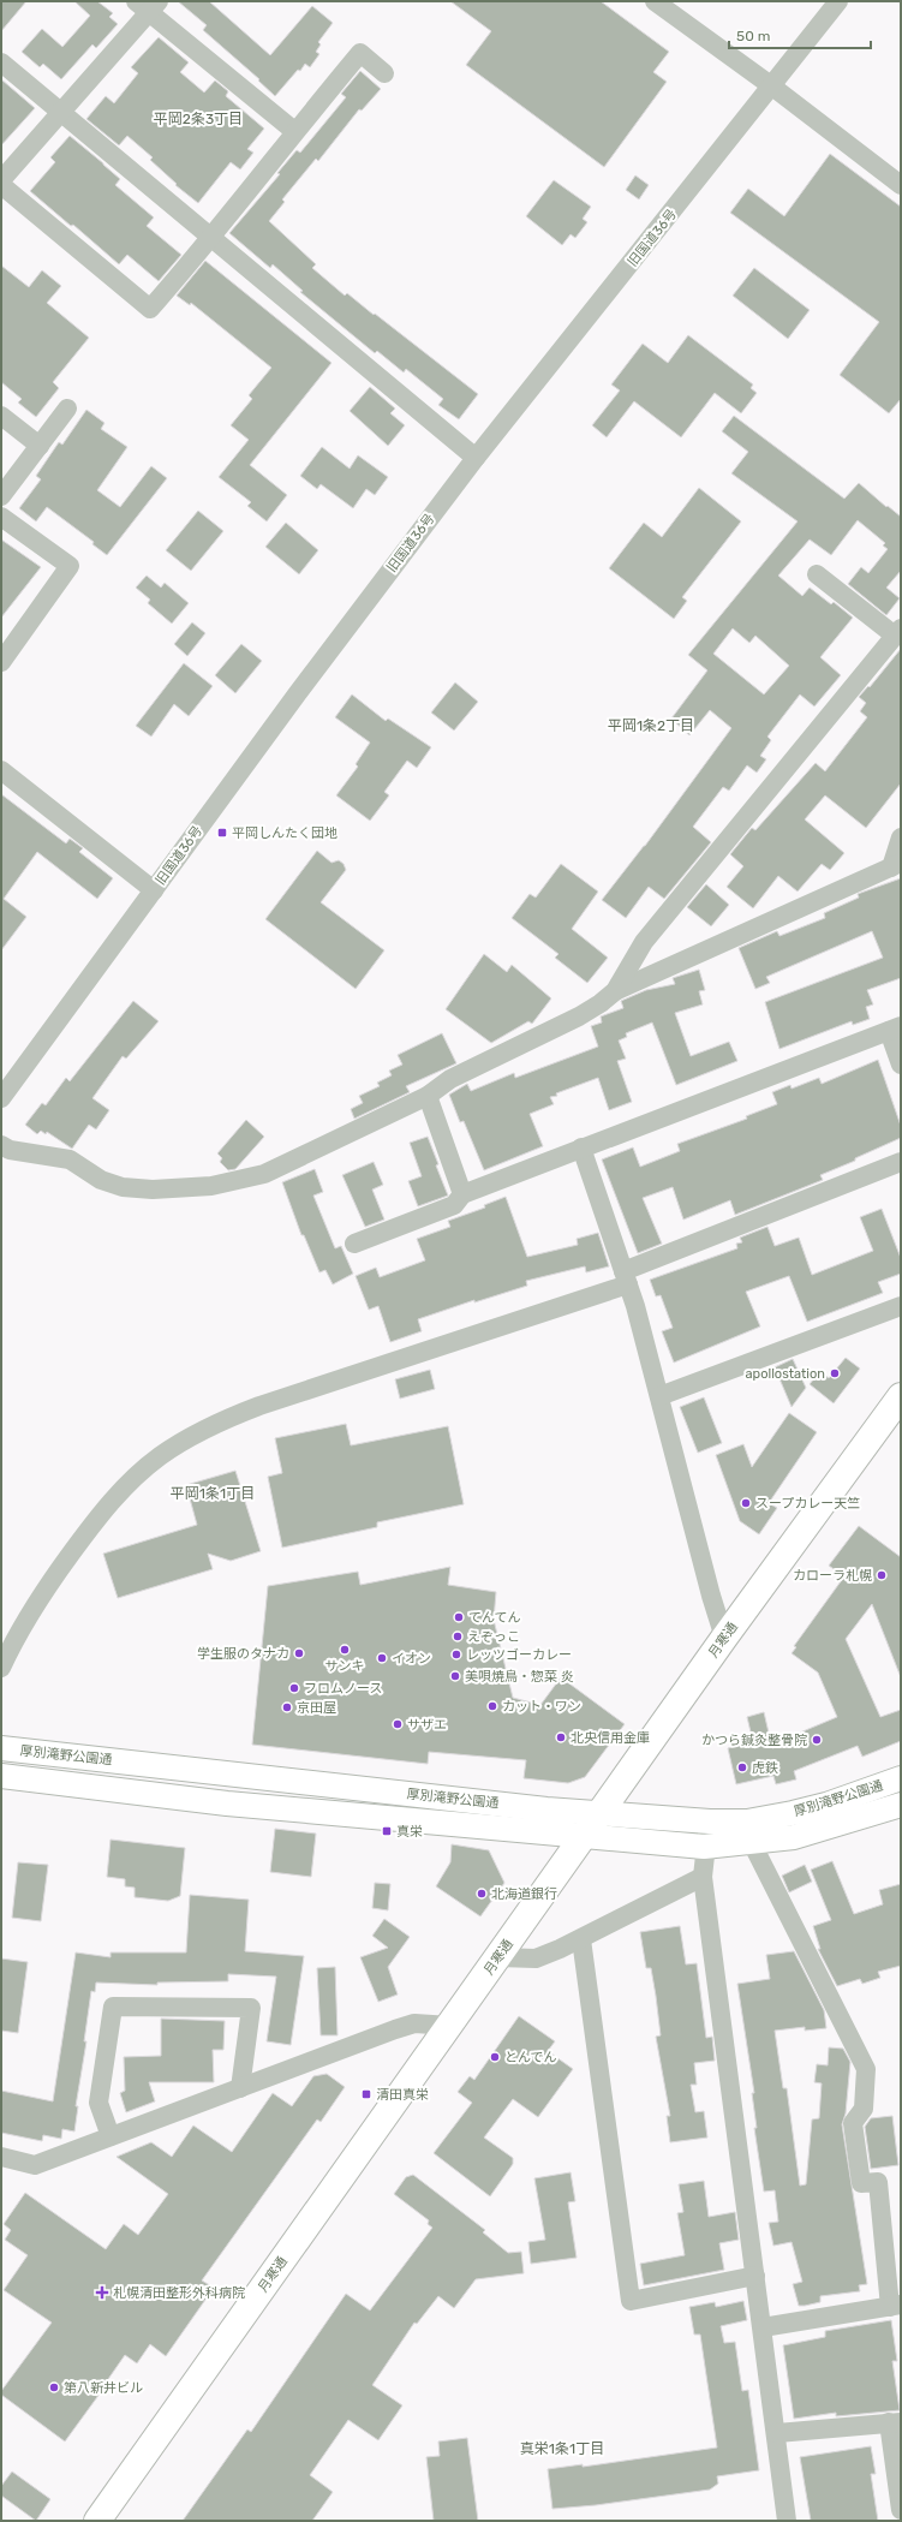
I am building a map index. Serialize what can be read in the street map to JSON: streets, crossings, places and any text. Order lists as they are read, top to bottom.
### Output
{
  "streets": {
    "highway": ["月寒通"],
    "main road": ["厚別滝野公園通"],
    "street": ["旧国道36号"]
  },
  "crossings": [
    ["月寒通", "厚別滝野公園通"]
  ],
  "districts": [
    "平岡2条3丁目",
    "平岡1条2丁目",
    "平岡1条1丁目",
    "真栄1条1丁目"
  ],
  "places": {
    "transit": ["平岡しんたく団地", "真栄", "清田真栄"],
    "other": [
      "apollostation",
      "スープカレー天竺",
      "カローラ札幌",
      "てんてん",
      "えぞっこ",
      "サンキ",
      "学生服のタナカ",
      "レッツゴーカレー",
      "イオン",
      "美唄焼鳥・惣菜 炎",
      "フロムノース",
      "カット・ワン",
      "京田屋",
      "サザエ",
      "北央信用金庫",
      "かつら鍼灸整骨院",
      "虎鉄",
      "北海道銀行",
      "とんでん",
      "第八新井ビル"
    ],
    "health": ["札幌清田整形外科病院"]
  },
  "scale_bar": "50 m"
}
